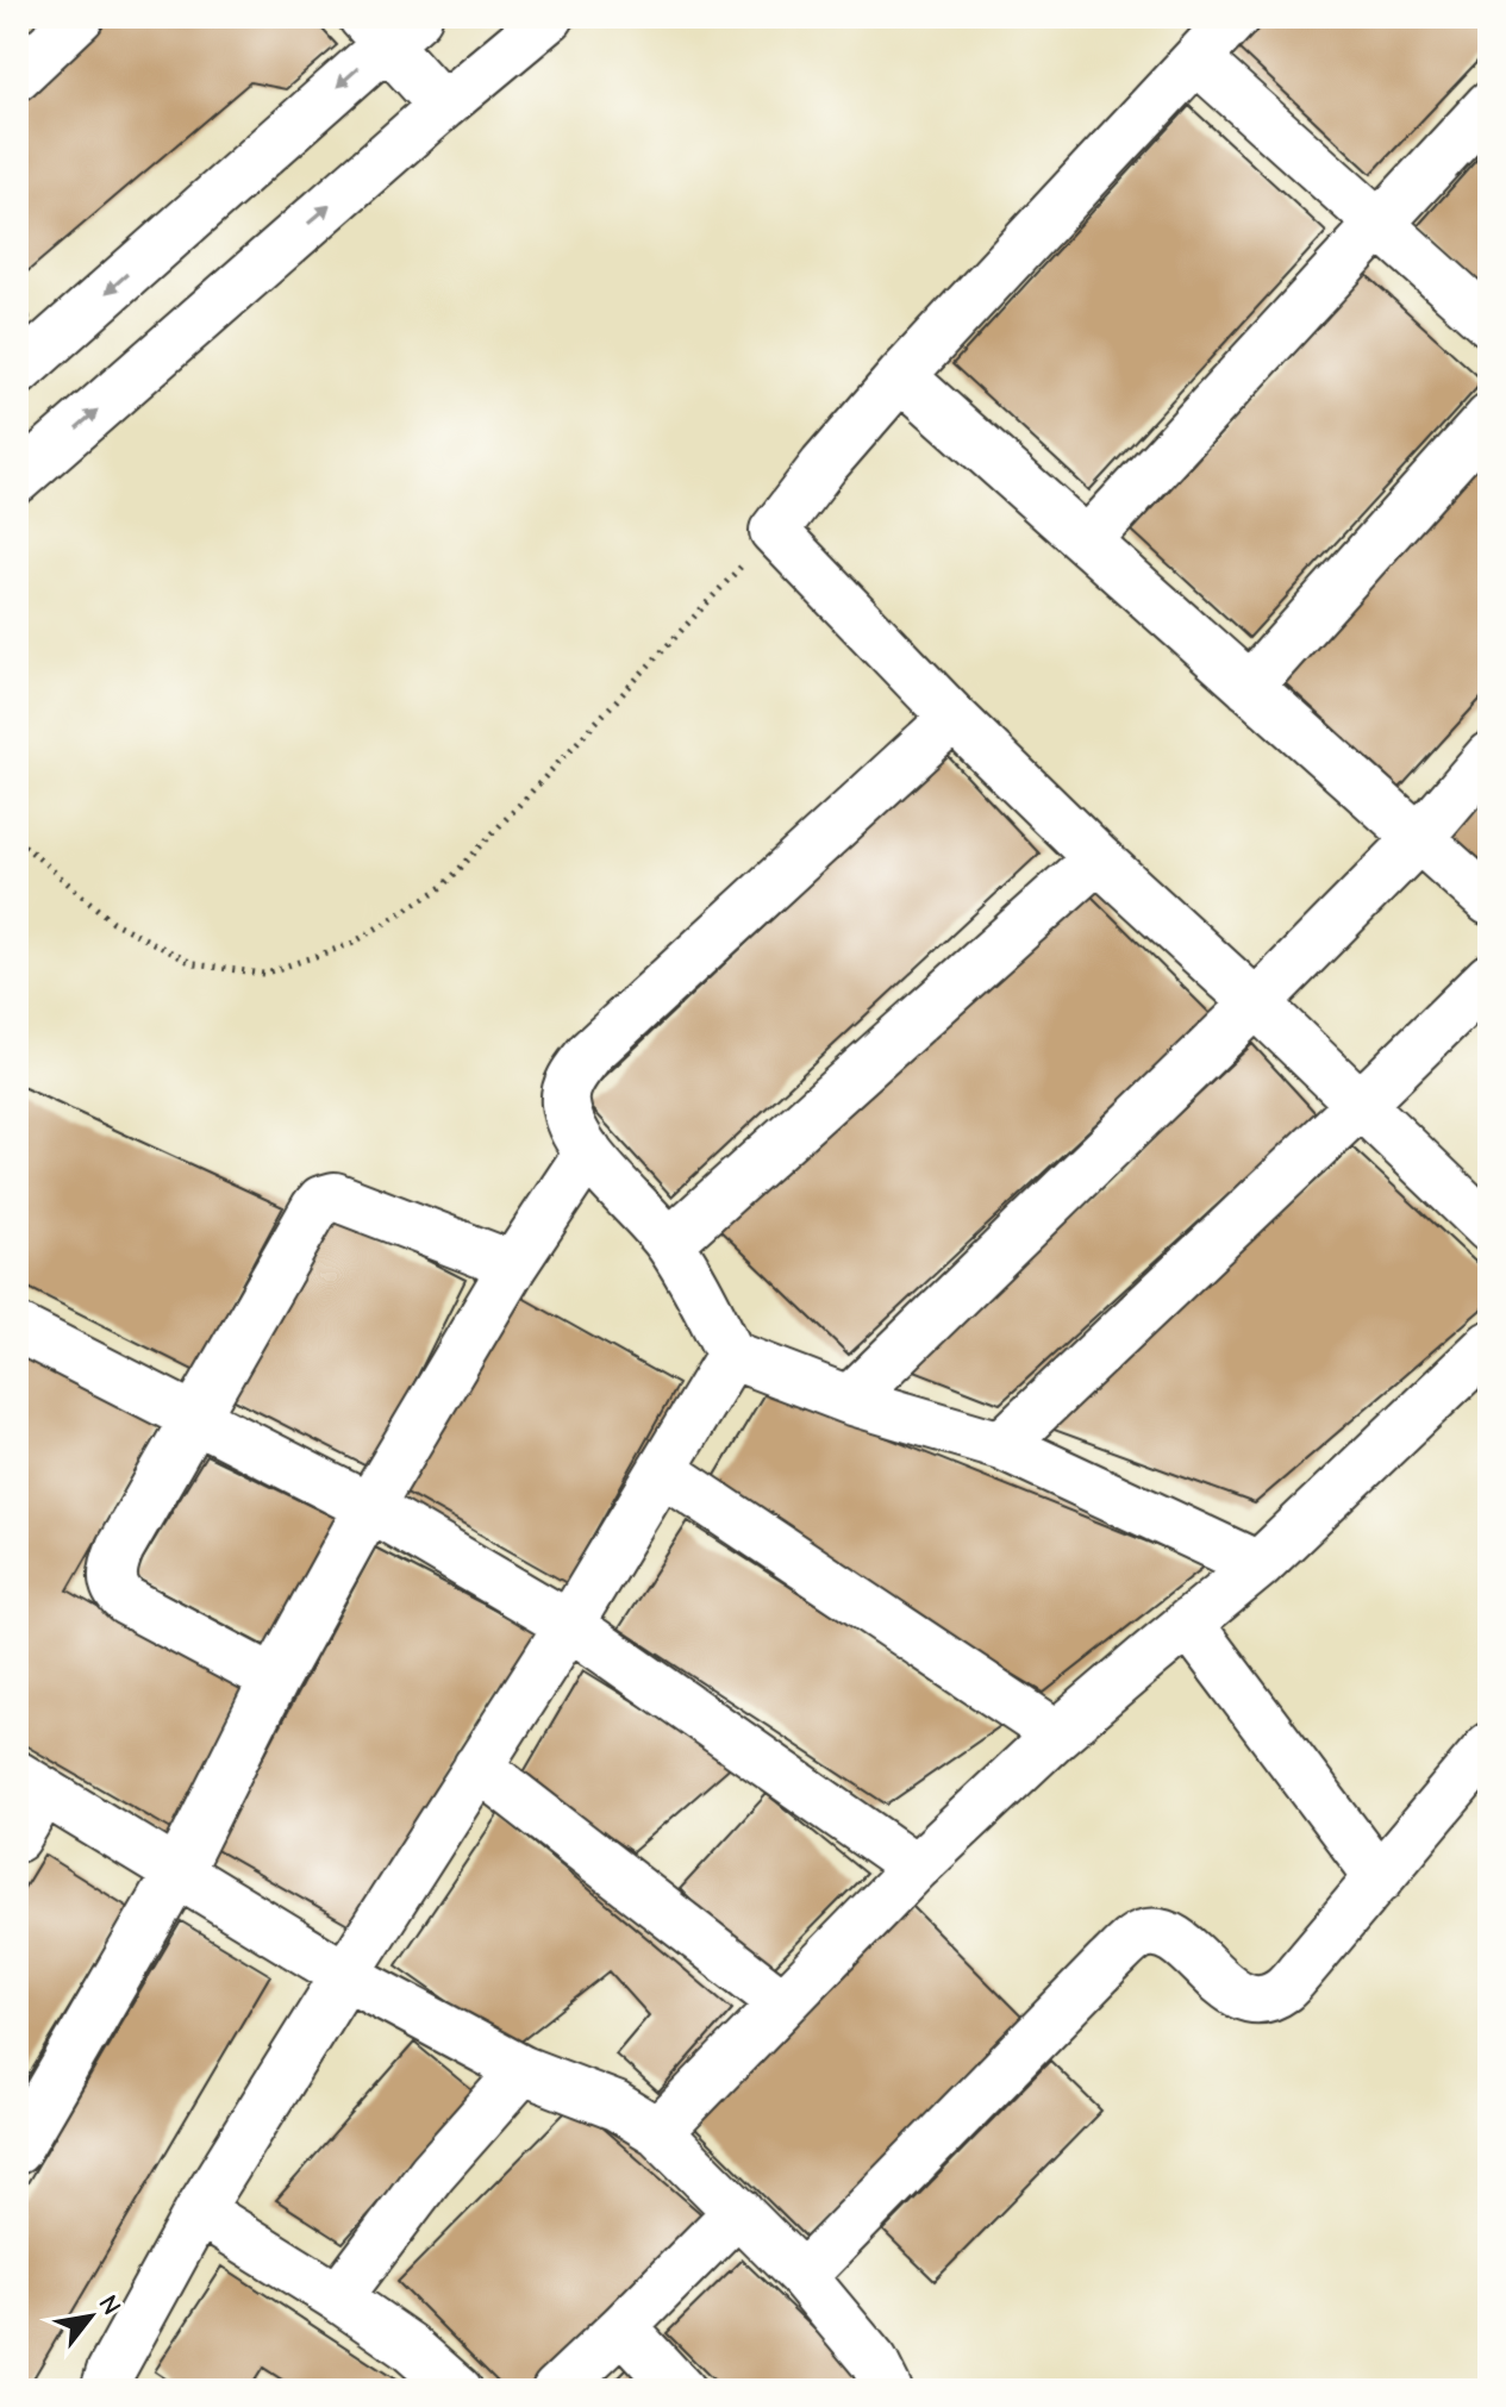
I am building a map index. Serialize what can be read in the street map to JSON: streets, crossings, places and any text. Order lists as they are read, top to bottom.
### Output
{
  "north": "top right"
}
